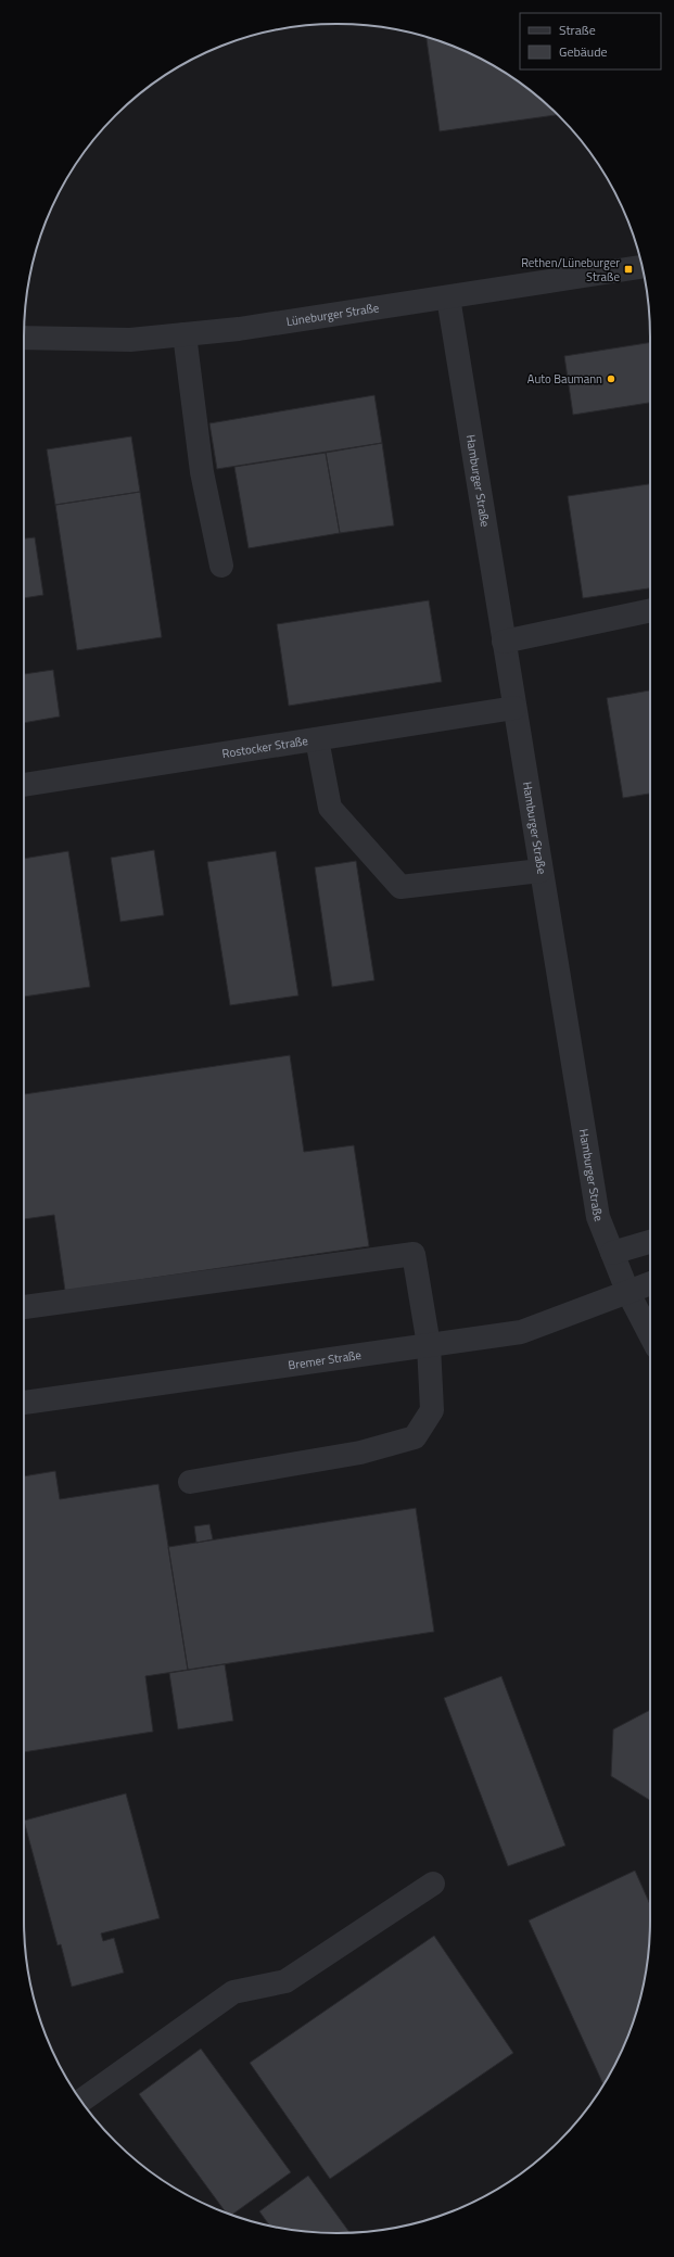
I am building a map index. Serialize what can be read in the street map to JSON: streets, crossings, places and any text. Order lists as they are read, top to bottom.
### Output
{
  "streets": {
    "street": [
      "Lüneburger Straße",
      "Hamburger Straße",
      "Rostocker Straße",
      "Bremer Straße"
    ]
  },
  "crossings": [
    ["Lüneburger Straße", "Hamburger Straße"],
    ["Hamburger Straße", "Rostocker Straße"],
    ["Hamburger Straße", "Bremer Straße"]
  ],
  "places": {
    "transit": ["Rethen/Lüneburger Straße"],
    "other": ["Auto Baumann"]
  },
  "legend": ["Straße", "Gebäude"]
}
